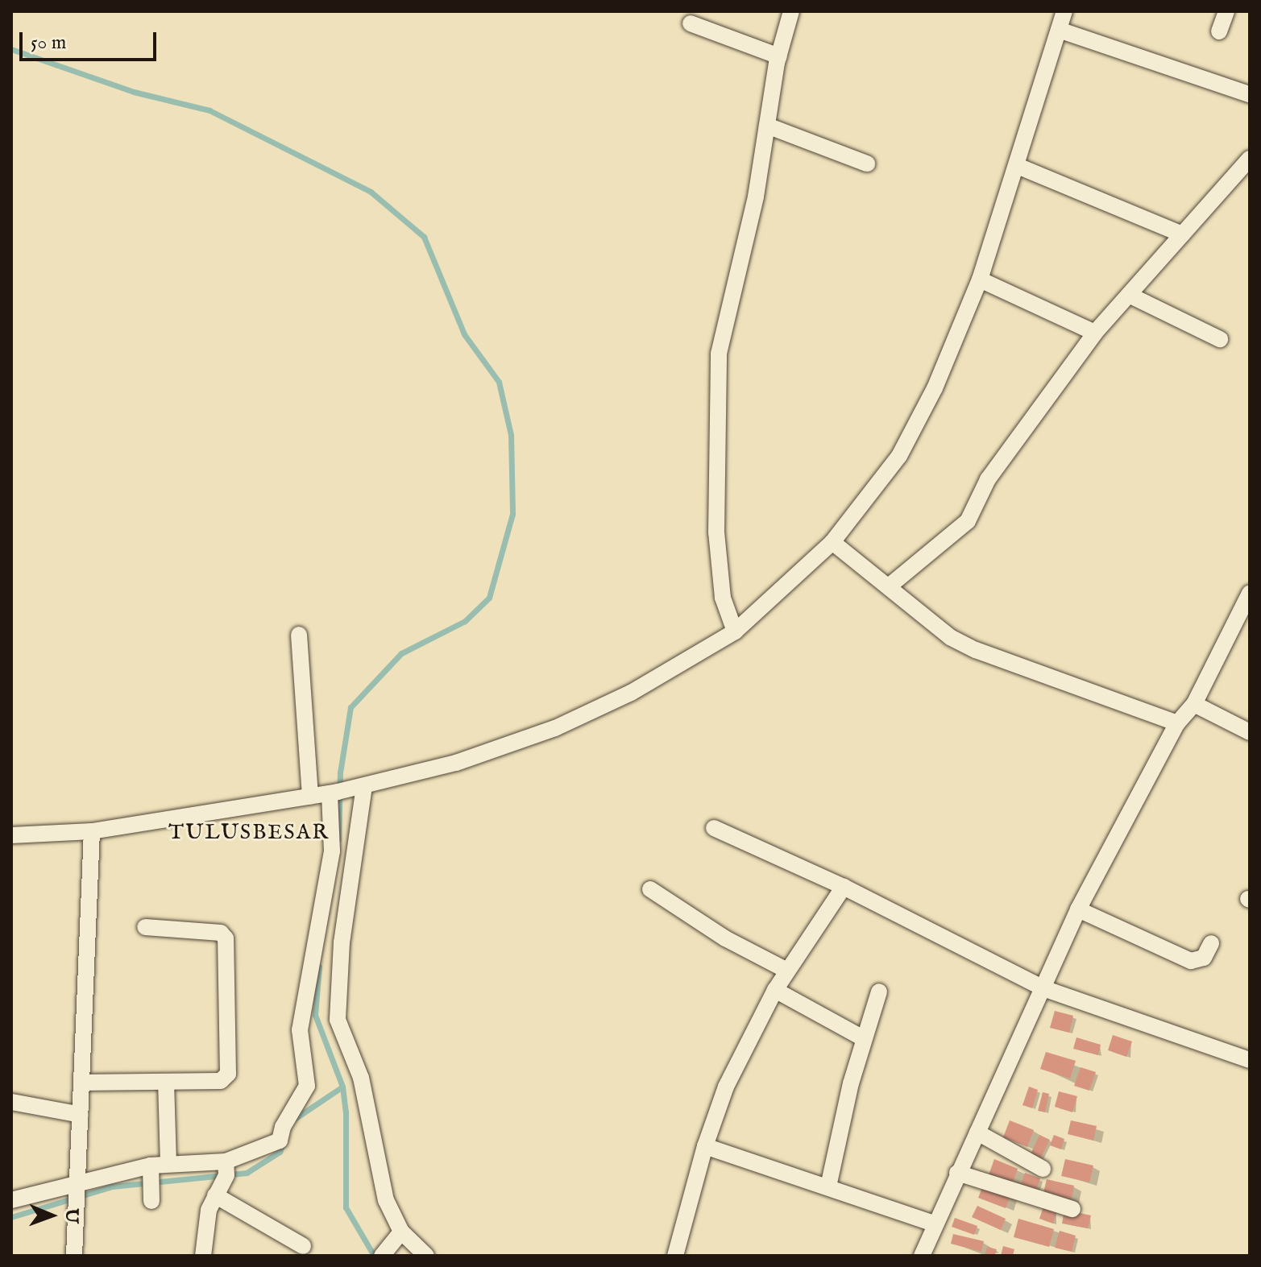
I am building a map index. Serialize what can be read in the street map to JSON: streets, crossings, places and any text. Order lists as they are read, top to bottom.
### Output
{
  "districts": ["TULUSBESAR"],
  "scale_bar": "50 m",
  "north": "right"
}
